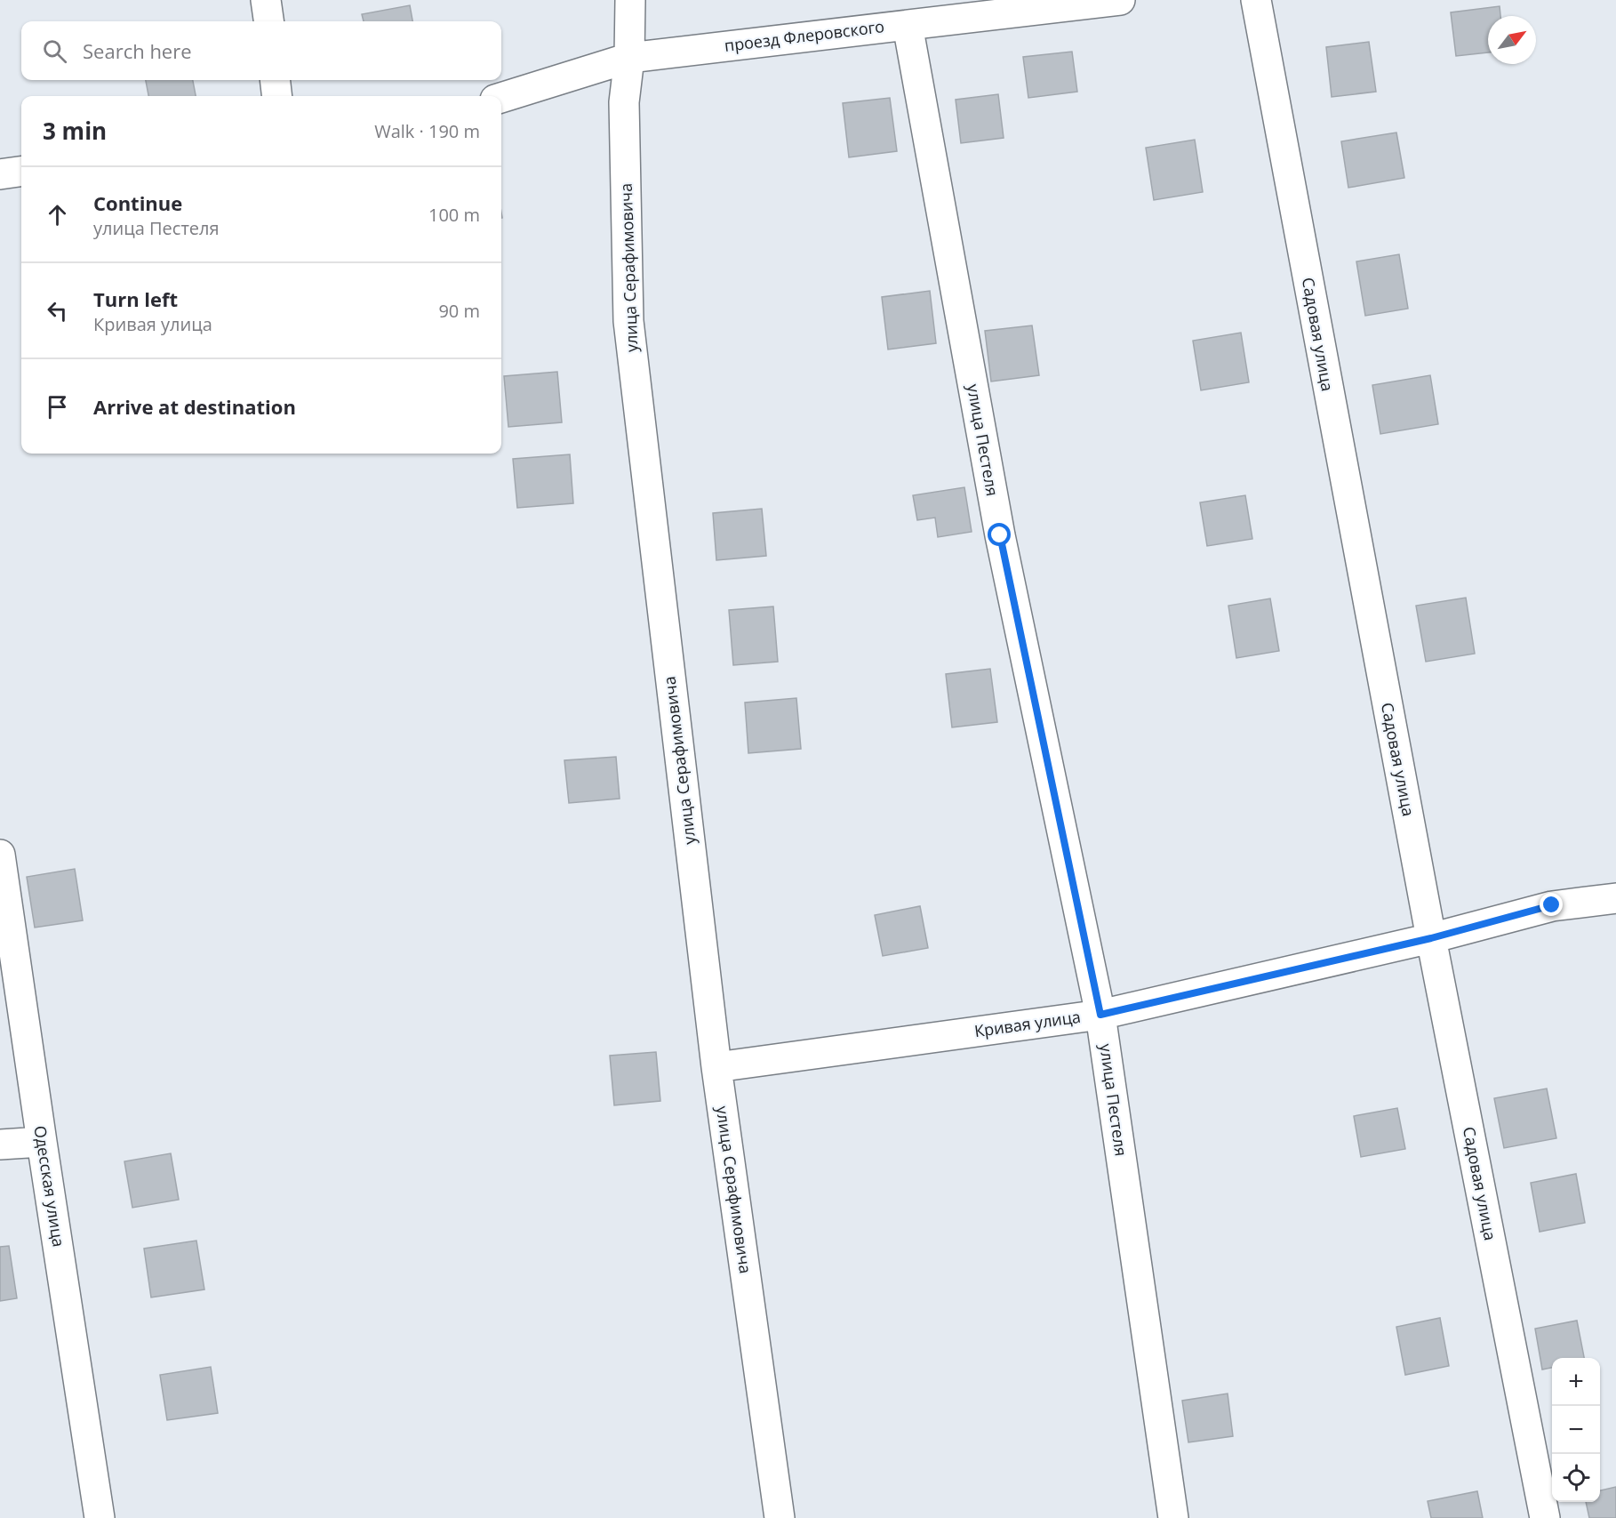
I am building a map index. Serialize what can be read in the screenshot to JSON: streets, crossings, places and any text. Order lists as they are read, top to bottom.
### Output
{
  "streets": {
    "street": [
      "проезд Флеровского",
      "улица Серафимовича",
      "Садовая улица",
      "улица Пестеля",
      "Кривая улица",
      "Одесская улица"
    ]
  },
  "crossings": [
    ["проезд Флеровского", "улица Серафимовича"],
    ["проезд Флеровского", "улица Пестеля"],
    ["улица Серафимовича", "Кривая улица"],
    ["Садовая улица", "Кривая улица"],
    ["улица Пестеля", "Кривая улица"]
  ],
  "north": "top right",
  "page": {
    "search": "Search here",
    "heading": ["3 min", "Walk · 190 m"],
    "list": [
      ["Continue", "улица Пестеля", "100 m"],
      ["Turn left", "Кривая улица", "90 m"],
      "Arrive at destination"
    ],
    "map_buttons": ["+", "−"]
  }
}
